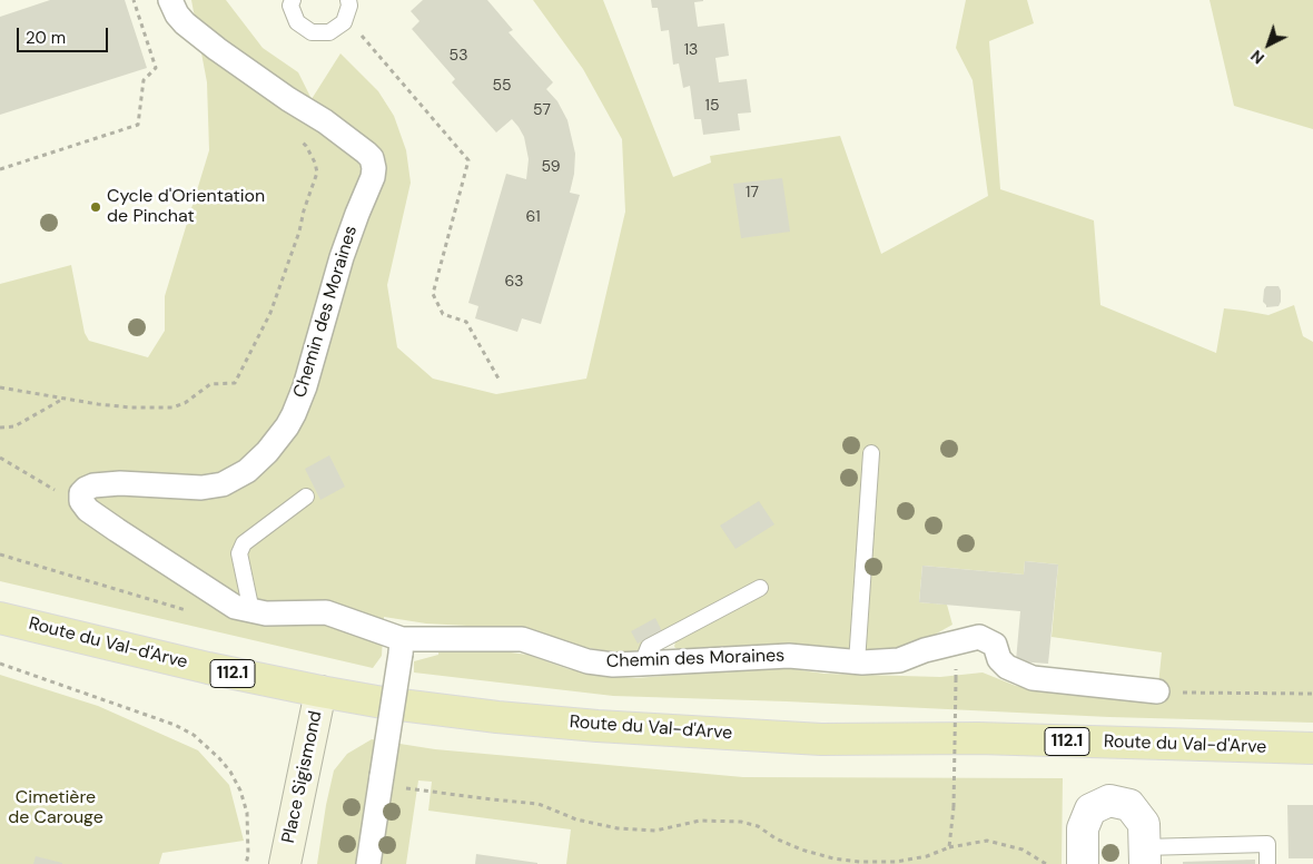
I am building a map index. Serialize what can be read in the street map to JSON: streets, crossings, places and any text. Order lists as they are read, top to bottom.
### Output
{
  "streets": {
    "main road": ["Route du Val-d'Arve", "112.1", "Place Sigismond"],
    "street": ["Chemin des Moraines"]
  },
  "crossings": [
    ["Route du Val-d'Arve", "Place Sigismond"]
  ],
  "parks": ["Cimetière de Carouge"],
  "places": ["Cycle d'Orientation de Pinchat"],
  "house_numbers": [
    "13",
    "53",
    "55",
    "15",
    "57",
    "59",
    "17",
    "61",
    "63"
  ],
  "scale_bar": "20 m",
  "north": "bottom left"
}
